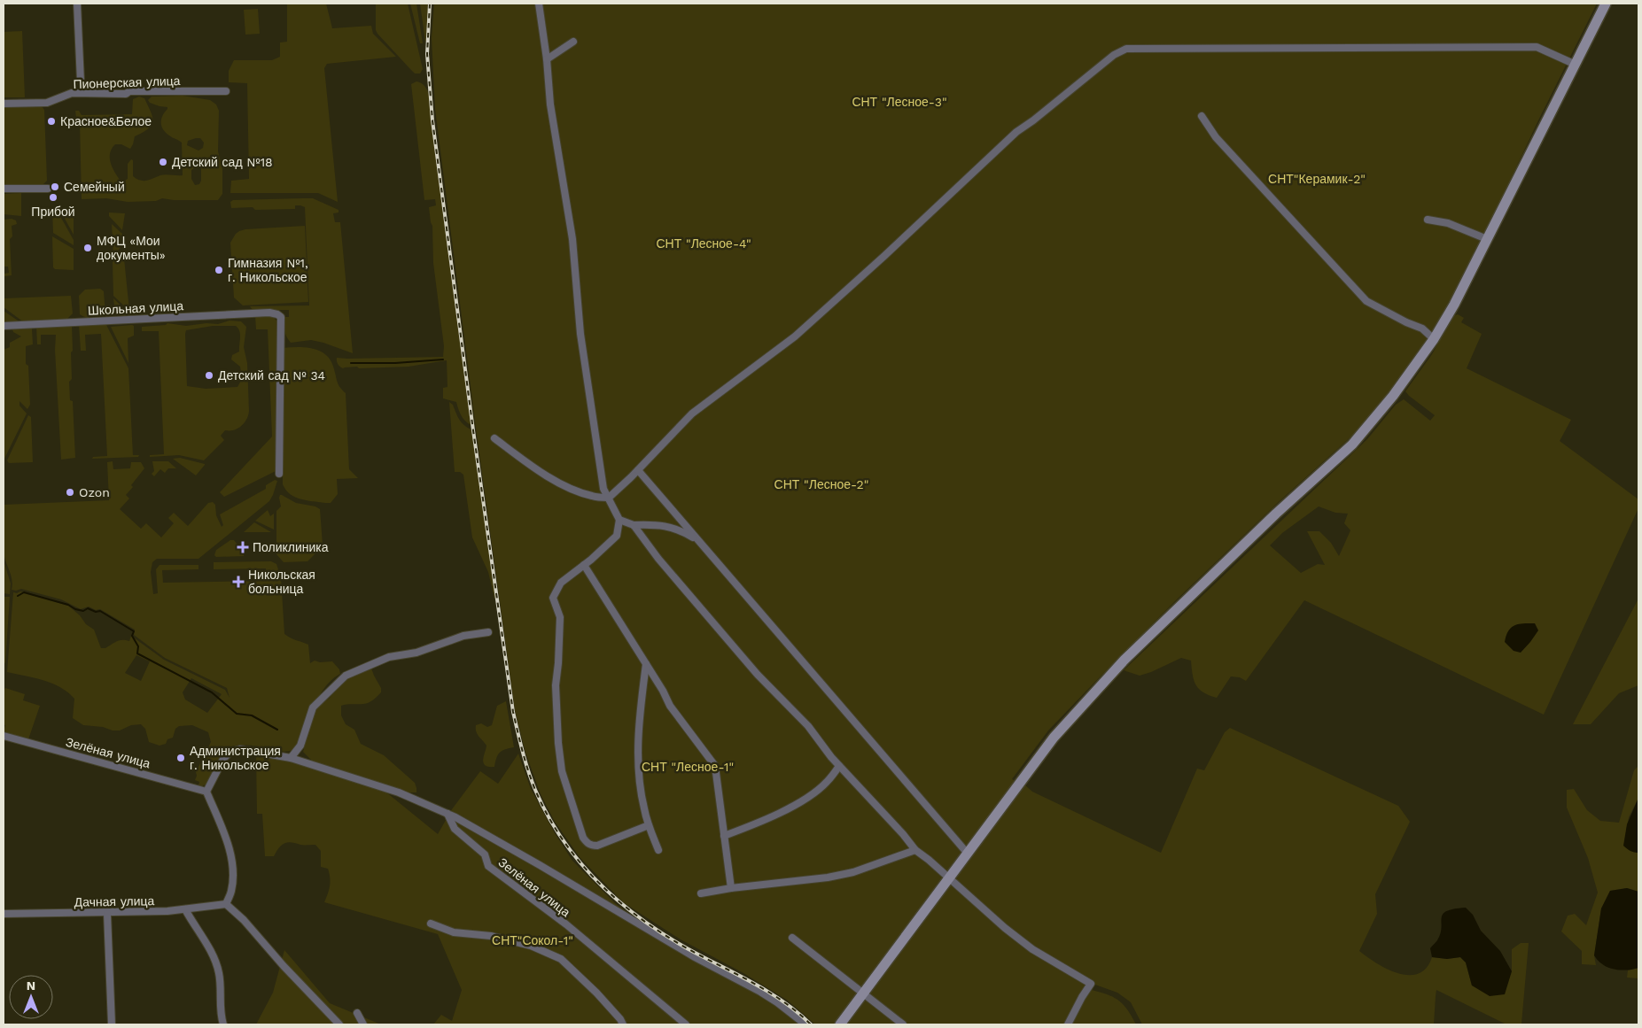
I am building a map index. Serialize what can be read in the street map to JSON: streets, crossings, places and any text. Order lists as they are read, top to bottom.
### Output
{
  "streets": {
    "street": [
      "Пионерская улица",
      "Школьная улица",
      "Зелёная улица",
      "Дачная улица"
    ]
  },
  "parks": [
    "СНТ \"Лесное-3\"",
    "СНТ\"Керамик-2\"",
    "СНТ \"Лесное-4\"",
    "СНТ \"Лесное-2\"",
    "СНТ \"Лесное-1\"",
    "СНТ\"Сокол-1\""
  ],
  "places": {
    "other": [
      "Красное&Белое",
      "Детский сад №18",
      "Семейный",
      "Прибой",
      "МФЦ «Мои документы»",
      "Гимназия №1, г. Никольское",
      "Детский сад № 34",
      "Ozon",
      "Администрация г. Никольское"
    ],
    "health": ["Поликлиника", "Никольская больница"]
  },
  "north": "top"
}
